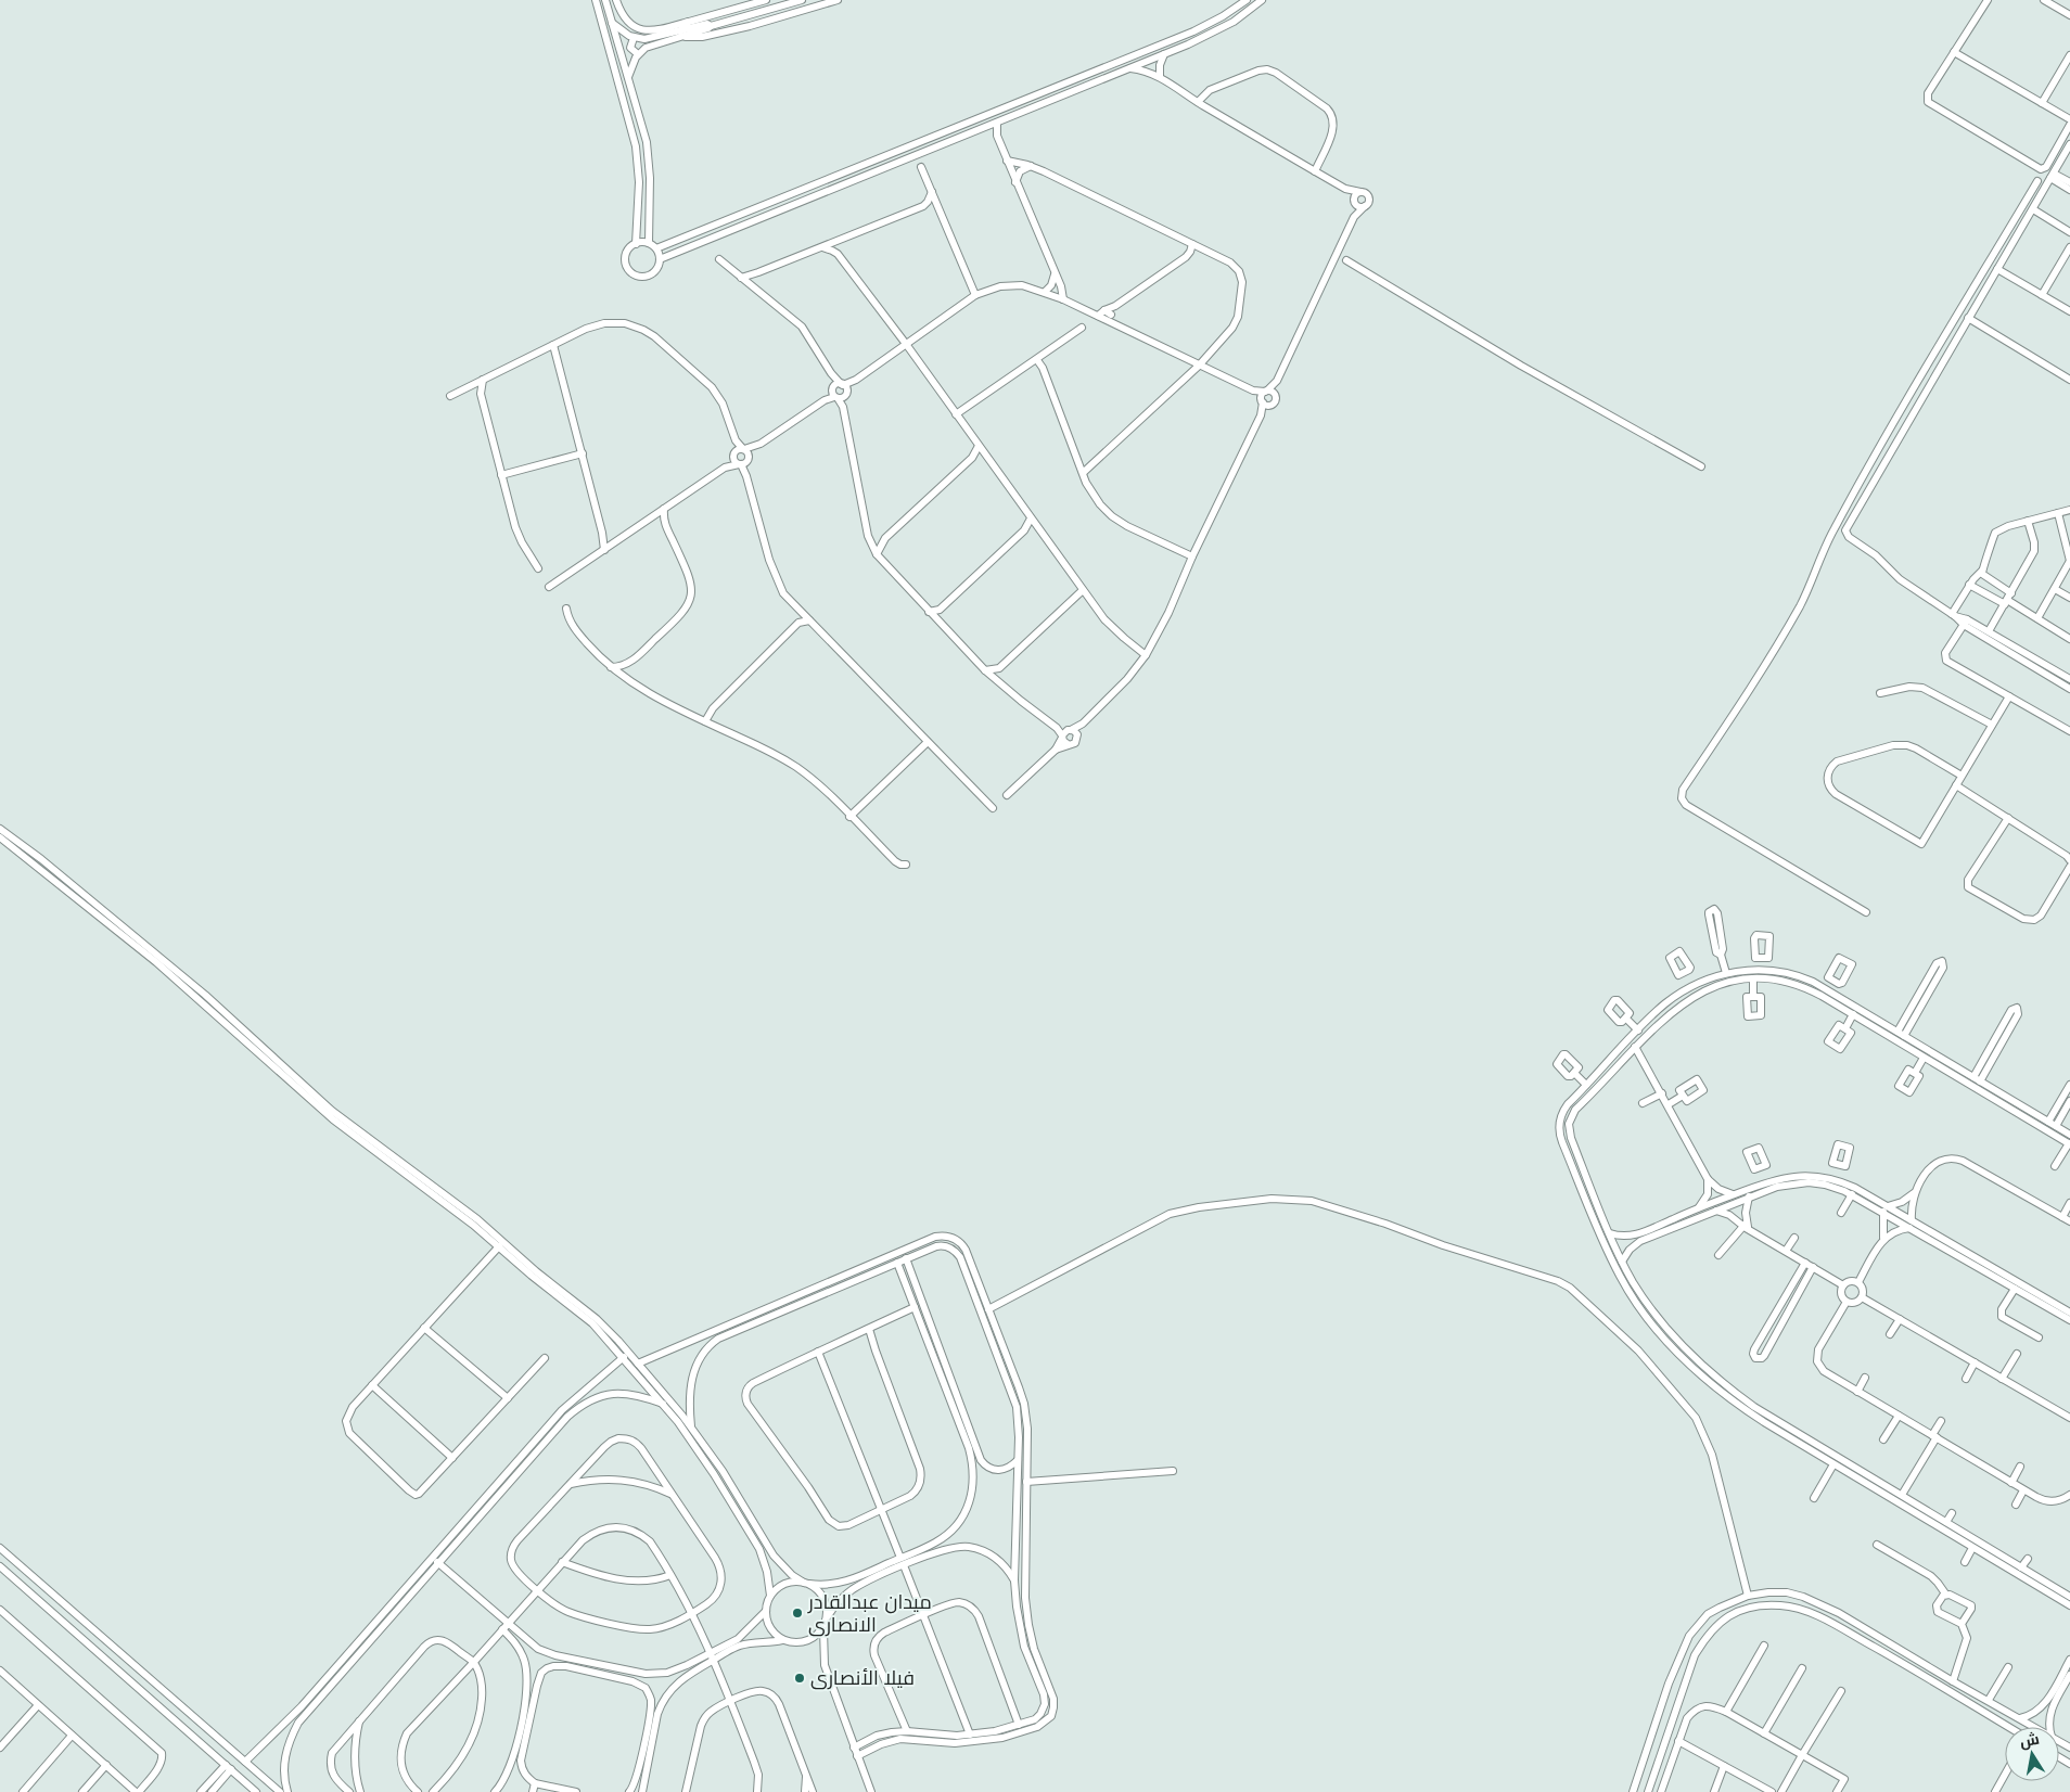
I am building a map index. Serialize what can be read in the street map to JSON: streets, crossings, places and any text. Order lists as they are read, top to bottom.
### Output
{
  "places": ["ميدان عبدالقادر الانصارى", "فيلا الأنصارى"],
  "north": "top"
}
